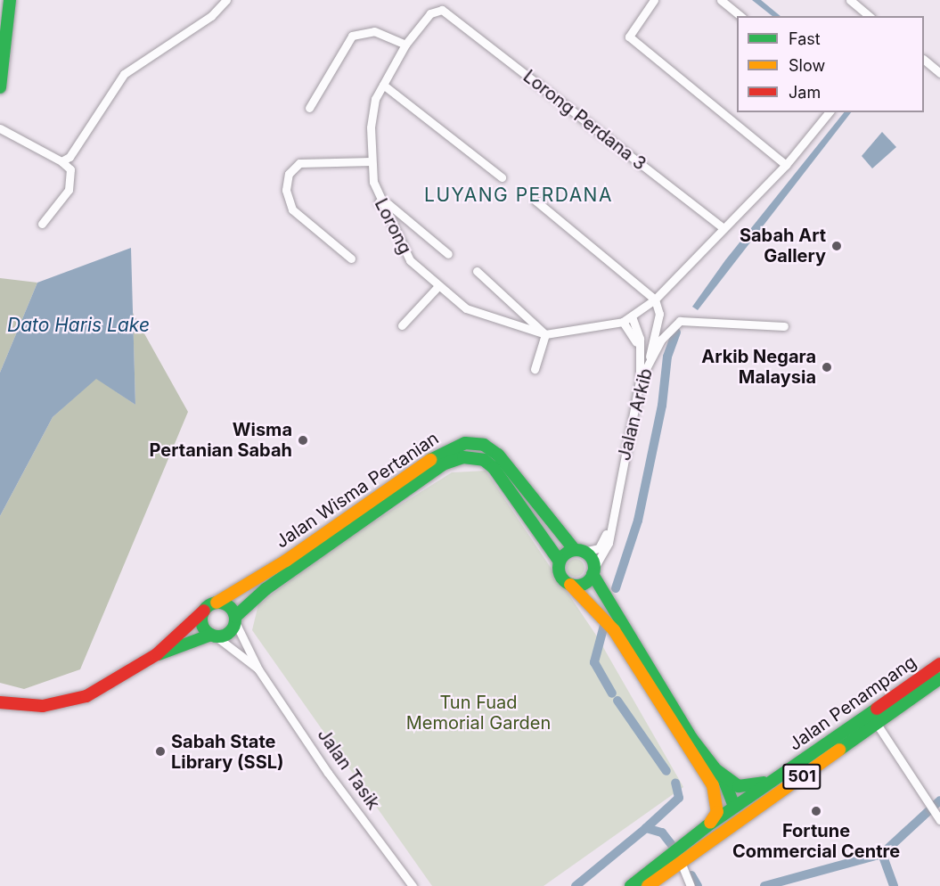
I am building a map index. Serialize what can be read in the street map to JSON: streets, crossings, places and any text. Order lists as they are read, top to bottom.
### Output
{
  "streets": {
    "street": [
      "Lorong Perdana 3",
      "Lorong",
      "Jalan Arkib",
      "Jalan Wisma Pertanian",
      "Jalan Penampang",
      "Jalan Tasik",
      "501"
    ]
  },
  "crossings": [
    ["Lorong Perdana 3", "Lorong"],
    ["Jalan Arkib", "Jalan Wisma Pertanian"],
    ["Jalan Wisma Pertanian", "Jalan Tasik"]
  ],
  "districts": ["LUYANG PERDANA"],
  "water": ["Dato Haris Lake"],
  "parks": ["Tun Fuad Memorial Garden"],
  "places": [
    "Sabah Art Gallery",
    "Arkib Negara Malaysia",
    "Wisma Pertanian Sabah",
    "Sabah State Library (SSL)",
    "Fortune Commercial Centre"
  ],
  "legend": ["Fast", "Slow", "Jam"]
}
